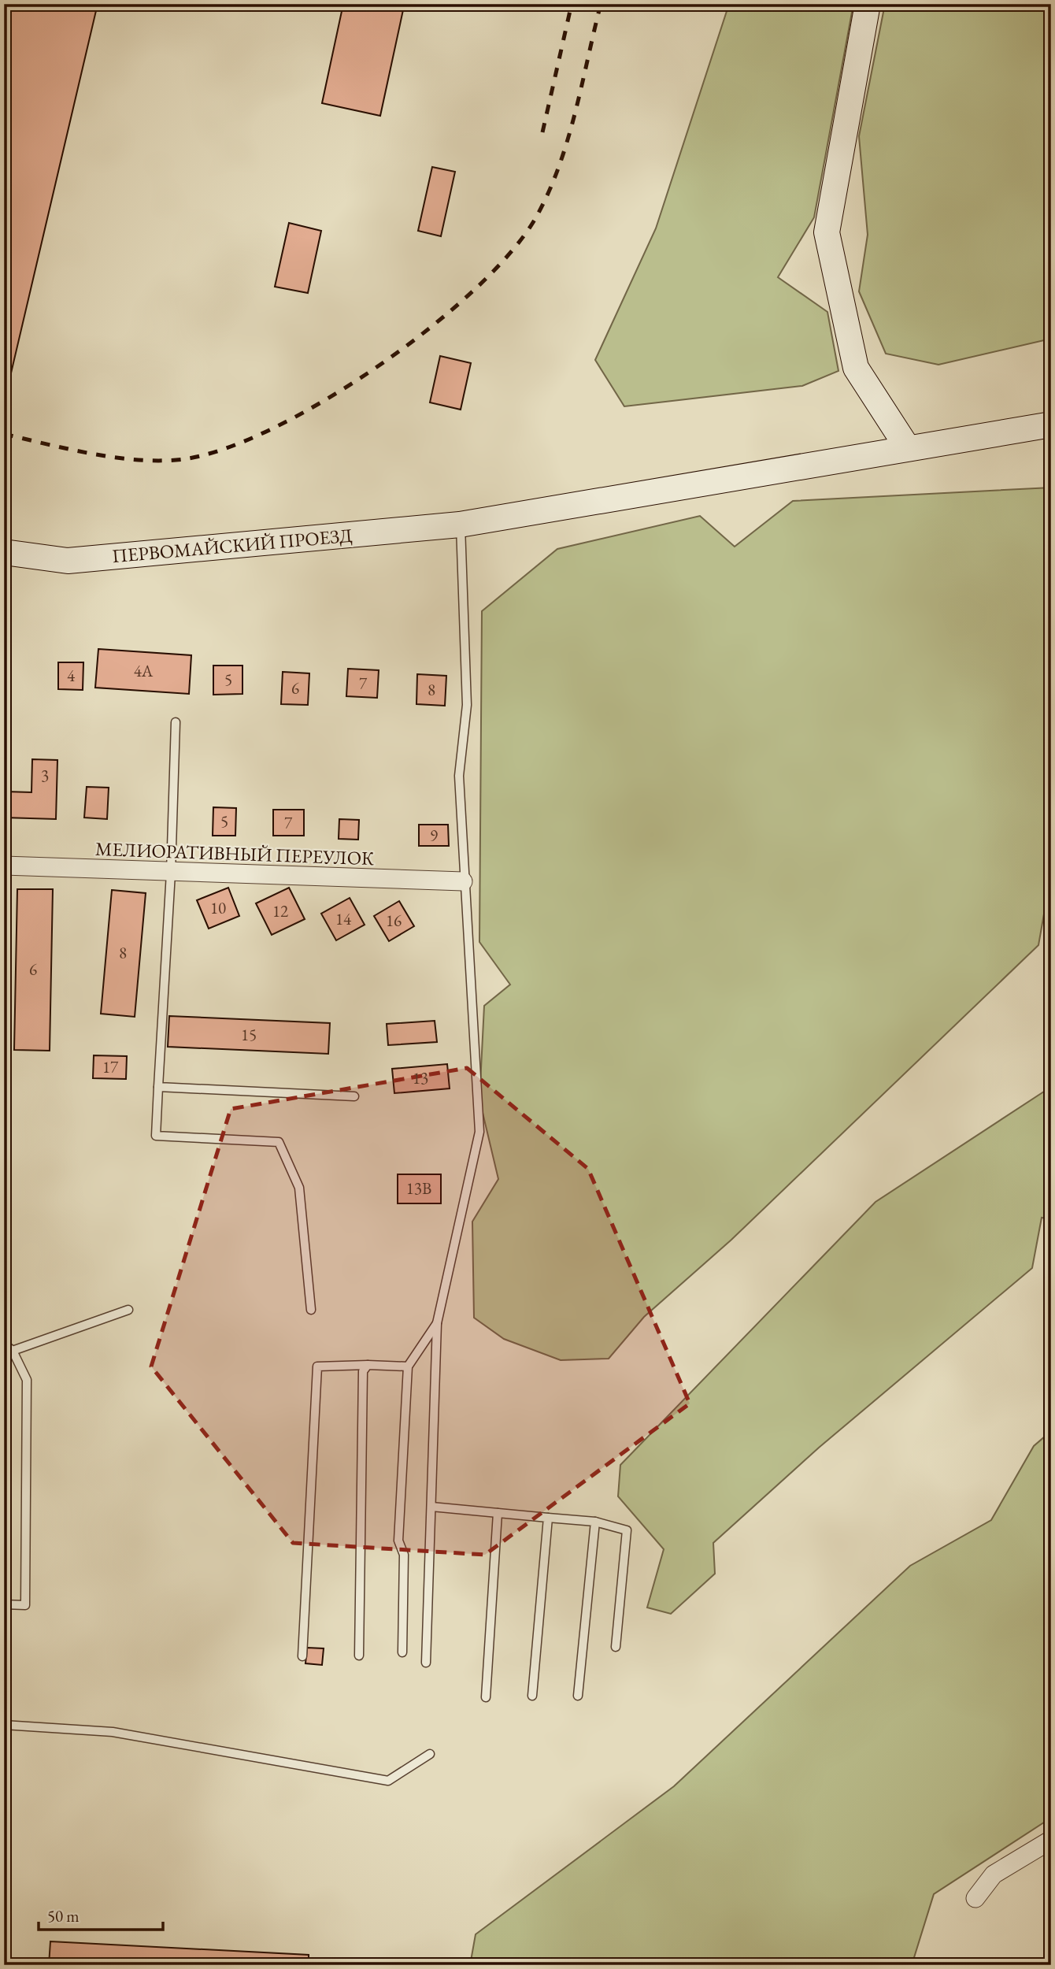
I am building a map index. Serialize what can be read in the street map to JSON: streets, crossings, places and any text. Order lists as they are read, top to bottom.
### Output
{
  "streets": {
    "main road": ["ПЕРВОМАЙСКИЙ ПРОЕЗД"],
    "street": ["МЕЛИОРАТИВНЫЙ ПЕРЕУЛОК"]
  },
  "house_numbers": [
    "4А",
    "4",
    "5",
    "7",
    "6",
    "8",
    "3",
    "5",
    "7",
    "9",
    "10",
    "12",
    "14",
    "16",
    "8",
    "6",
    "15",
    "17",
    "13",
    "13В"
  ],
  "scale_bar": "50 m"
}
